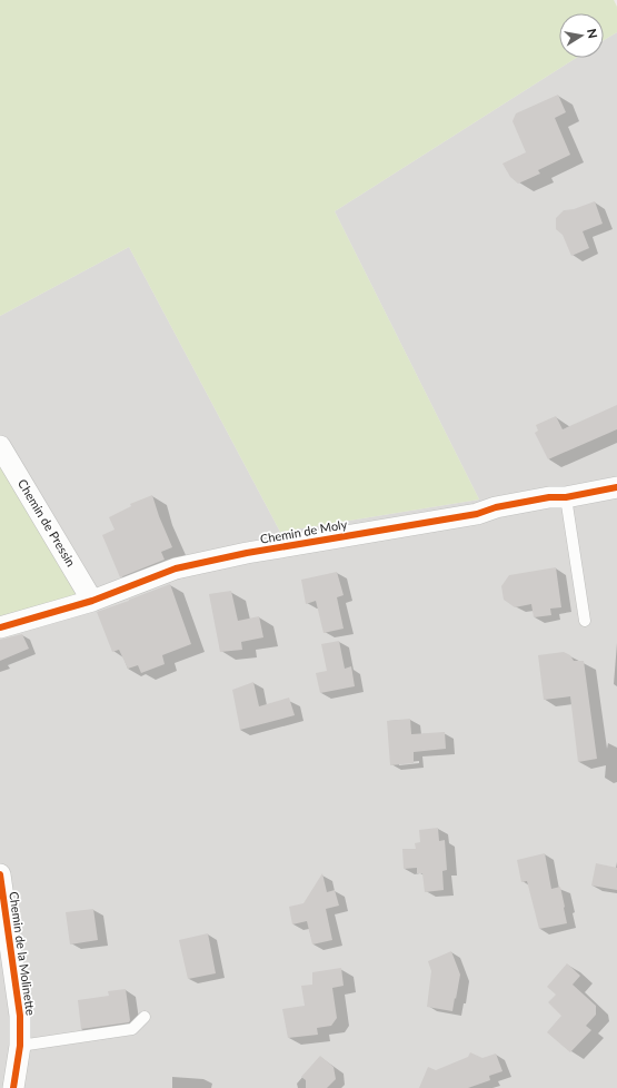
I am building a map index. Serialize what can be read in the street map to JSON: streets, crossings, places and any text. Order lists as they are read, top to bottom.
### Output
{
  "streets": {
    "street": ["Chemin de Pressin", "Chemin de Moly", "Chemin de la Molinette"]
  },
  "crossings": [
    ["Chemin de Pressin", "Chemin de Moly"]
  ],
  "north": "right"
}
